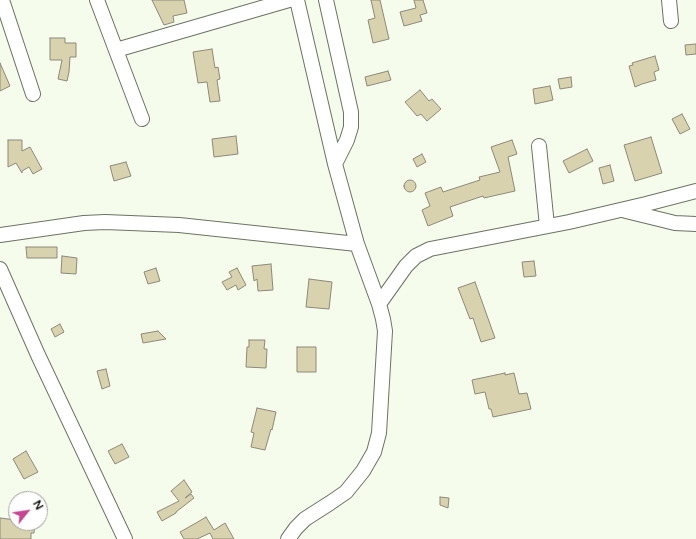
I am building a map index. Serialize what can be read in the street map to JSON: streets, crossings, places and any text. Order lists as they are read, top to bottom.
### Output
{
  "north": "top right"
}
